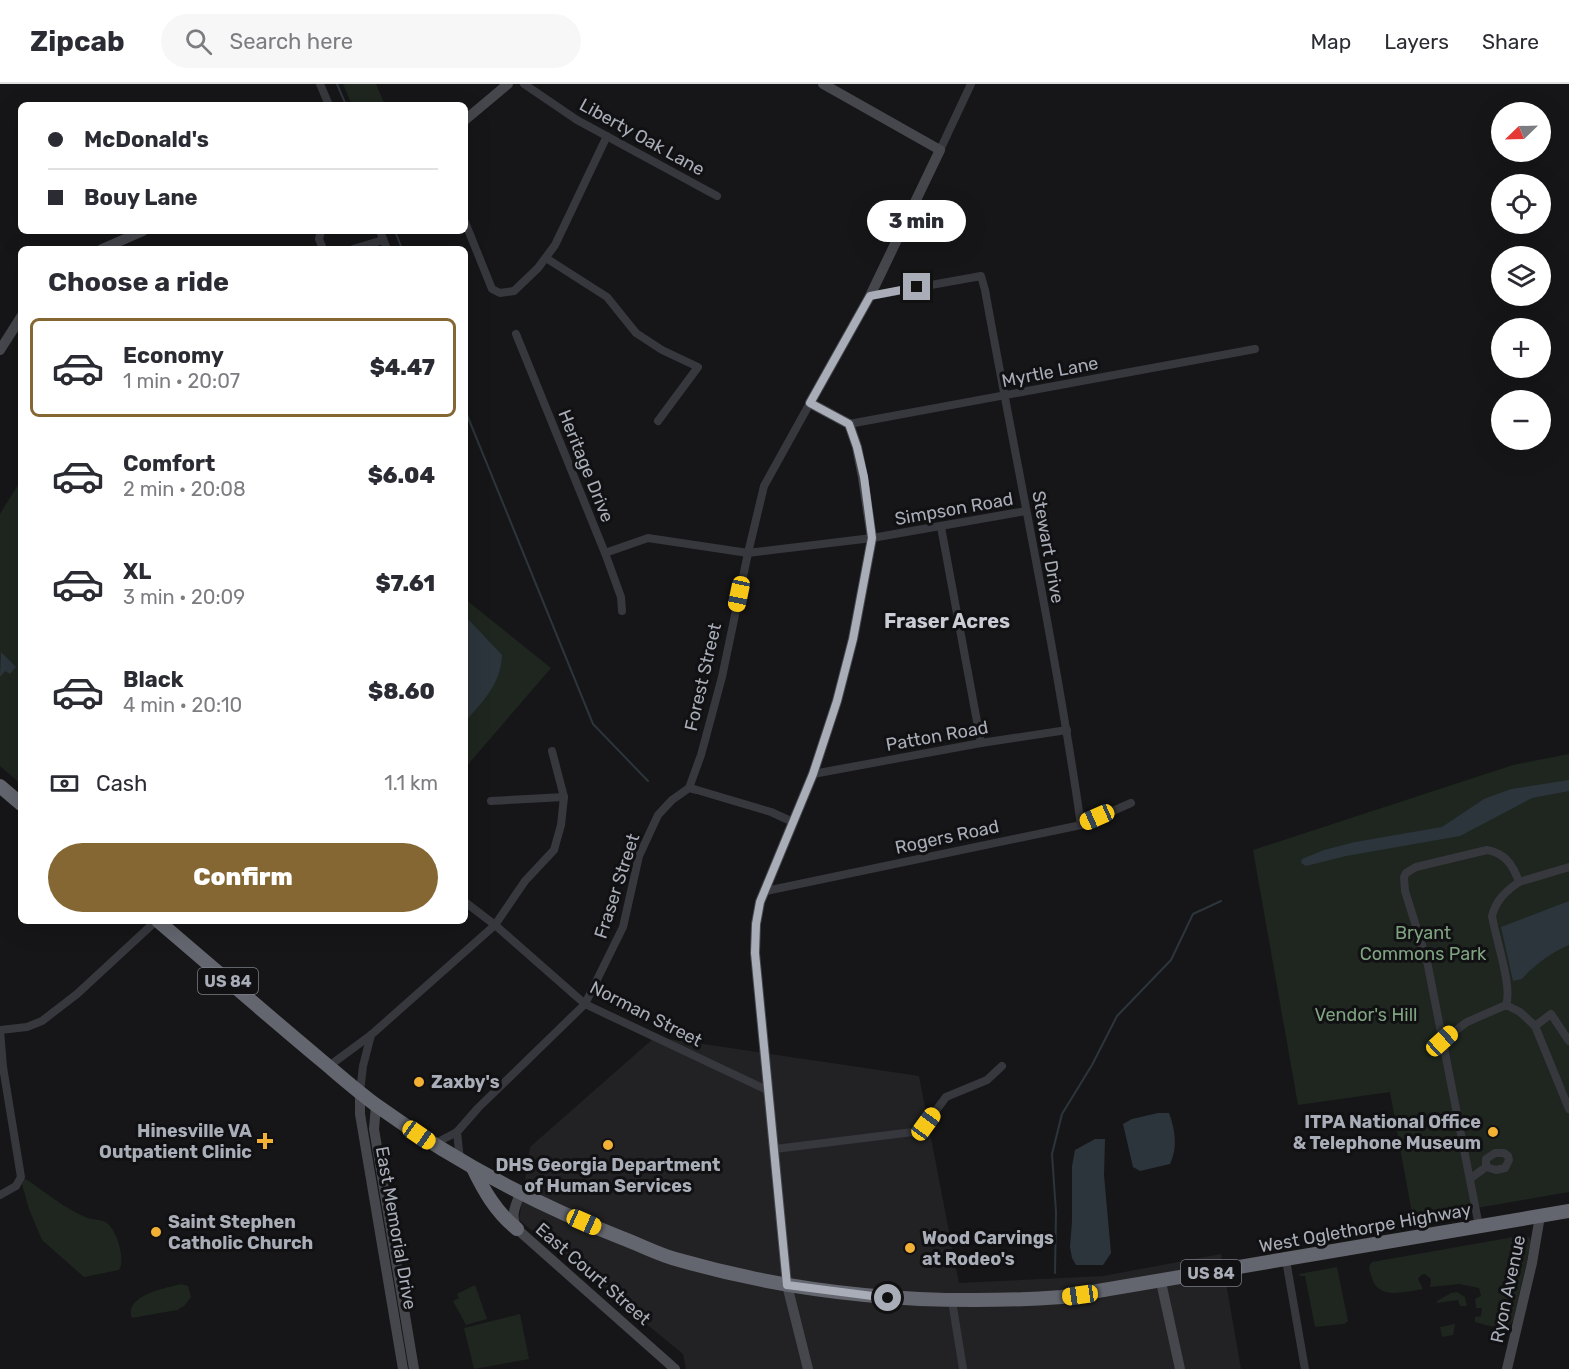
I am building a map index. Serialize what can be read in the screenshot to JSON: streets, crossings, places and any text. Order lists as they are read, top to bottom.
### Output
{
  "streets": {
    "highway": ["US 84", "West Oglethorpe Highway"],
    "street": [
      "Liberty Oak Lane",
      "Myrtle Lane",
      "Heritage Drive",
      "Simpson Road",
      "Stewart Drive",
      "Forest Street",
      "Patton Road",
      "Rogers Road",
      "Fraser Street",
      "Norman Street",
      "East Memorial Drive",
      "East Court Street",
      "Ryon Avenue"
    ]
  },
  "crossings": [
    ["Myrtle Lane", "Stewart Drive"],
    ["Heritage Drive", "Simpson Road"],
    ["Simpson Road", "Stewart Drive"],
    ["Simpson Road", "Forest Street"],
    ["Stewart Drive", "Forest Street"],
    ["Stewart Drive", "Patton Road"],
    ["Stewart Drive", "Rogers Road"],
    ["Forest Street", "Fraser Street"],
    ["Fraser Street", "US 84"],
    ["Fraser Street", "Norman Street"],
    ["US 84", "East Memorial Drive"],
    ["US 84", "West Oglethorpe Highway"],
    ["West Oglethorpe Highway", "East Court Street"],
    ["West Oglethorpe Highway", "Ryon Avenue"]
  ],
  "districts": ["Fraser Acres"],
  "parks": ["Bryant Commons Park", "Vendor's Hill"],
  "places": {
    "other": [
      "Zaxby's",
      "ITPA National Office & Telephone Museum",
      "DHS Georgia Department of Human Services",
      "Saint Stephen Catholic Church",
      "Wood Carvings at Rodeo's"
    ],
    "health": ["Hinesville VA Outpatient Clinic"]
  },
  "north": "bottom left",
  "page": {
    "header": "Zipcab",
    "search": "Search here",
    "nav": ["Map", "Layers", "Share"],
    "map_buttons": ["+", "−"],
    "banner": ["McDonald's", "Bouy Lane"],
    "bubble": "3 min",
    "heading": "Choose a ride",
    "list": [
      {
        "name": "Economy",
        "note": "1 min · 20:07",
        "value": "$4.47"
      },
      {
        "name": "Comfort",
        "note": "2 min · 20:08",
        "value": "$6.04"
      },
      {
        "name": "XL",
        "note": "3 min · 20:09",
        "value": "$7.61"
      },
      {
        "name": "Black",
        "note": "4 min · 20:10",
        "value": "$8.60"
      }
    ],
    "pay": ["Cash", "1.1 km"],
    "buttons": "Confirm"
  }
}
